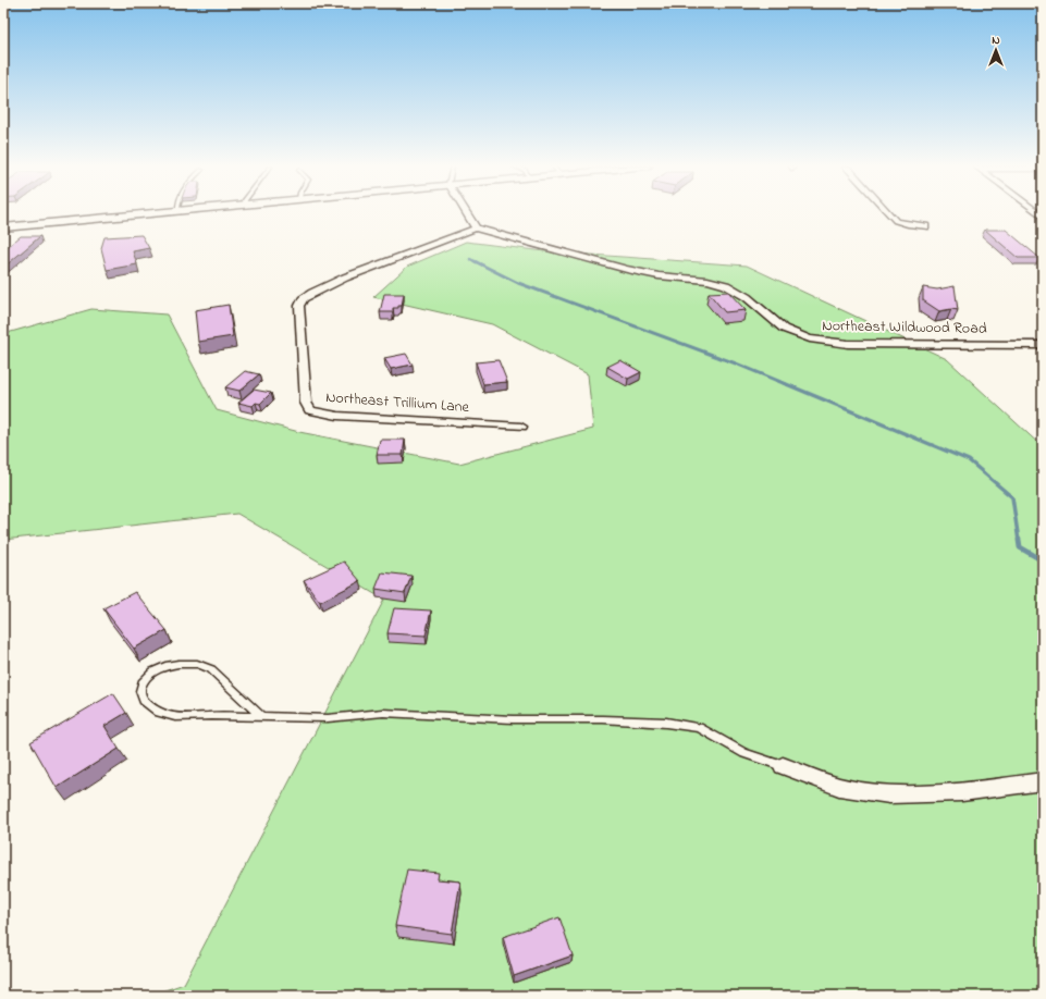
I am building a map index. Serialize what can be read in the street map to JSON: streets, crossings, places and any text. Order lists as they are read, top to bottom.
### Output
{
  "streets": {
    "street": ["Northeast Wildwood Road", "Northeast Trillium Lane"]
  },
  "crossings": [
    ["Northeast Wildwood Road", "Northeast Trillium Lane"]
  ],
  "north": "top"
}
